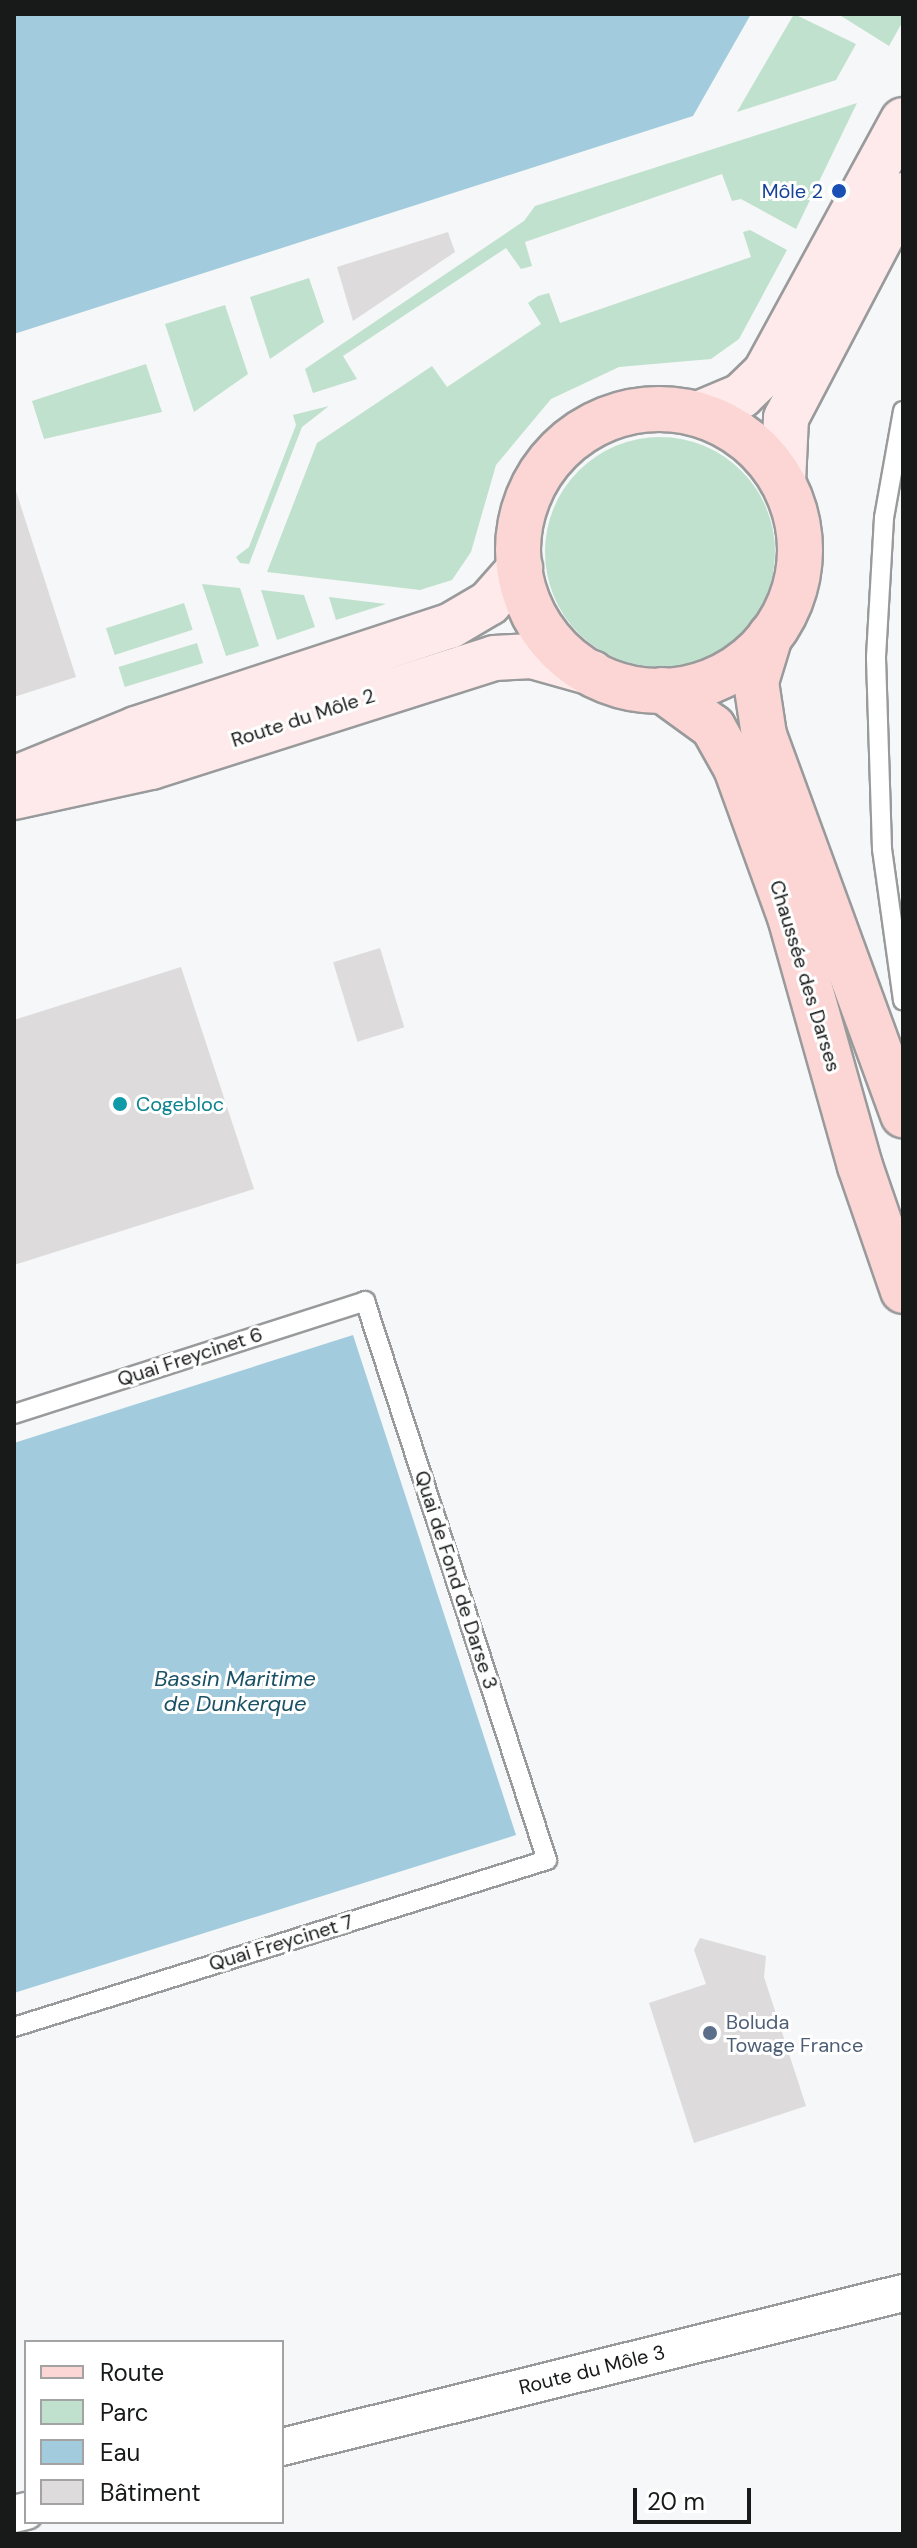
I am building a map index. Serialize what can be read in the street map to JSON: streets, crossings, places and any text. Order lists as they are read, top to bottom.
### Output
{
  "streets": {
    "main road": ["Route du Môle 2", "Chaussée des Darses"],
    "street": ["Route du Môle 3"],
    "lane": ["Quai Freycinet 6", "Quai de Fond de Darse 3", "Quai Freycinet 7"]
  },
  "crossings": [
    ["Route du Môle 2", "Chaussée des Darses"],
    ["Quai Freycinet 6", "Quai de Fond de Darse 3"],
    ["Quai de Fond de Darse 3", "Quai Freycinet 7"]
  ],
  "water": ["Bassin Maritime de Dunkerque"],
  "places": ["Môle 2", "Cogebloc", "Boluda Towage France"],
  "legend": [
    "Route",
    "Parc",
    "Eau",
    "Bâtiment"
  ],
  "scale_bar": "20 m"
}
